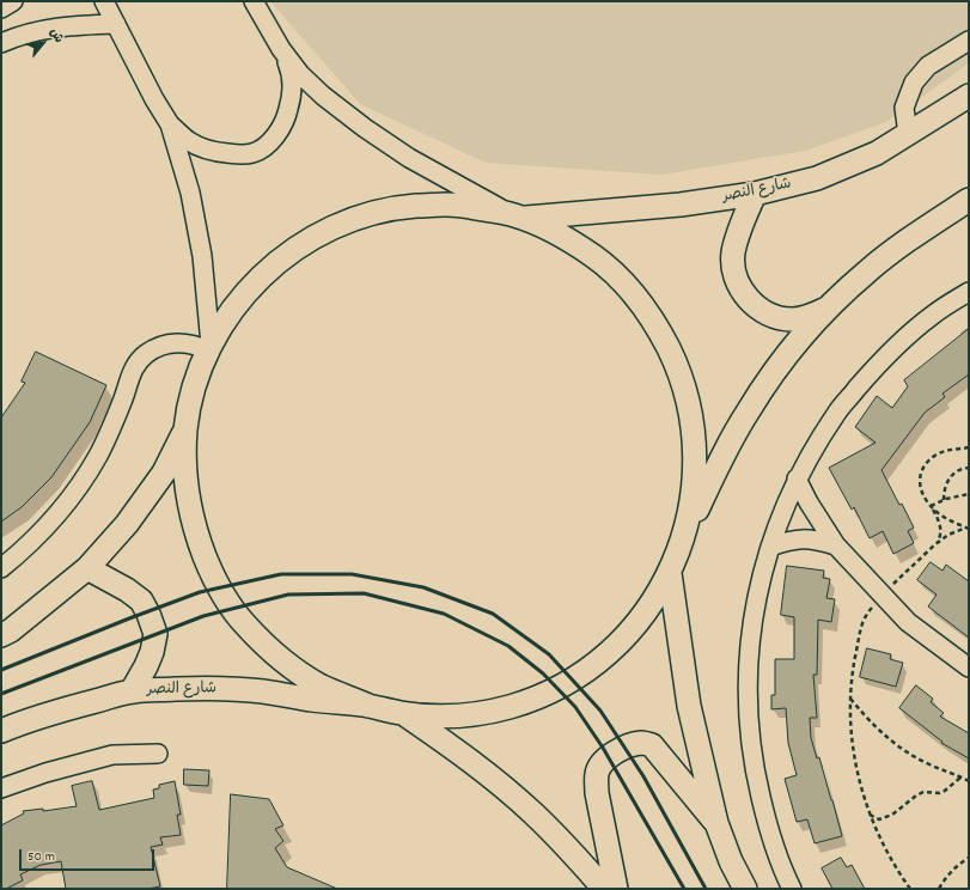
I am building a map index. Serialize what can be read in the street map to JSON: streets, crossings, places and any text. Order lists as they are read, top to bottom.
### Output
{
  "streets": {
    "main road": ["شارع النصر"]
  },
  "scale_bar": "50 m",
  "north": "top right"
}
